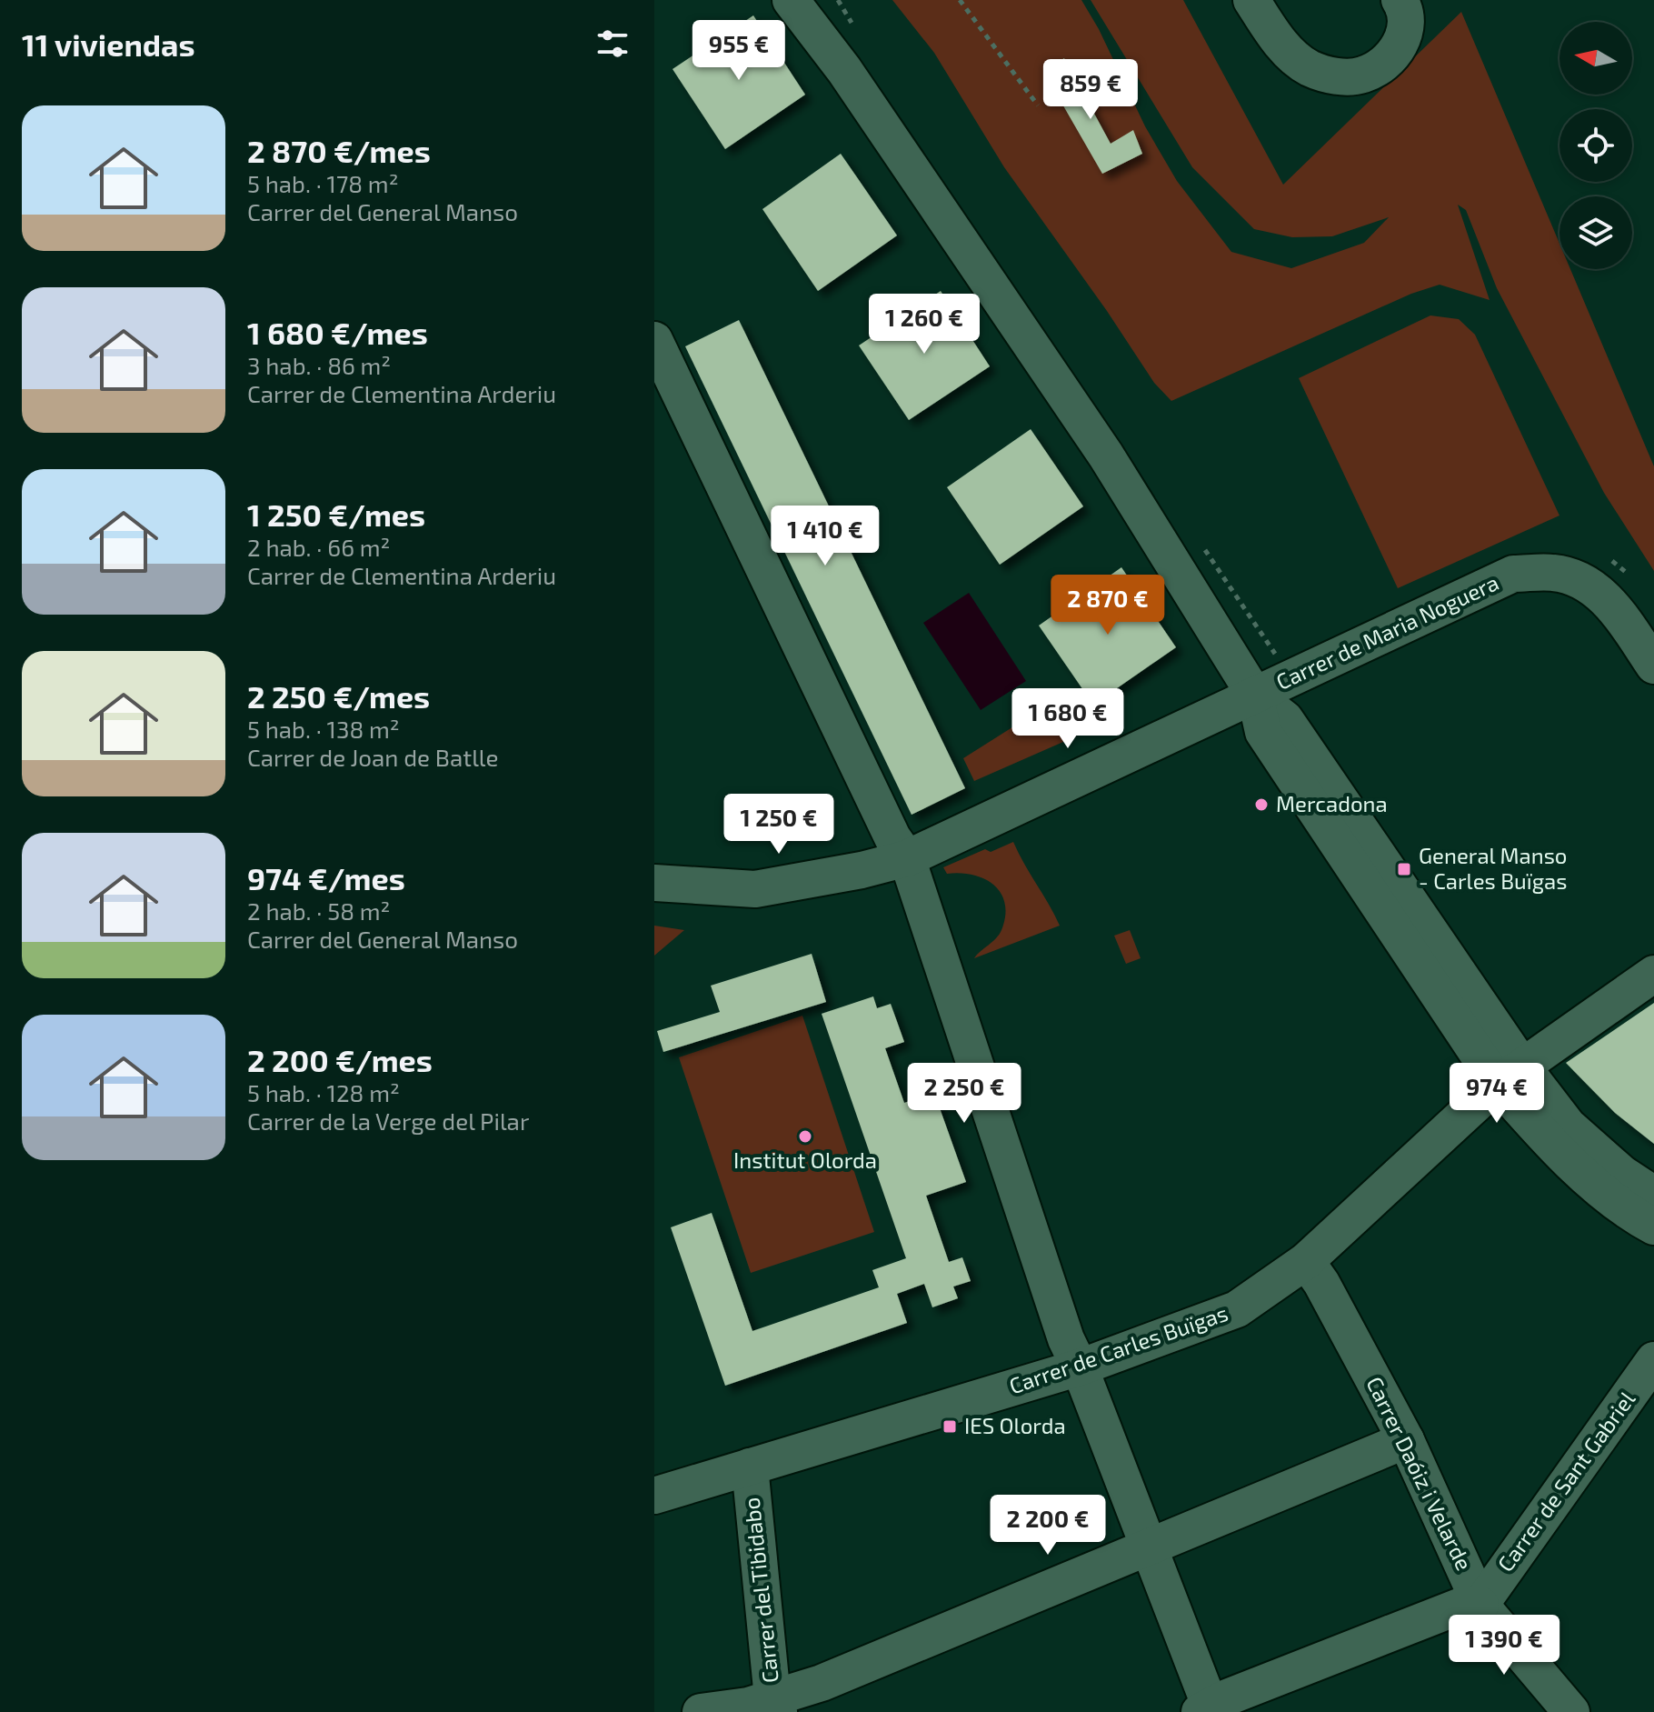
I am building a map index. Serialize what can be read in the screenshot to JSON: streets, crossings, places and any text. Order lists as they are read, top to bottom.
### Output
{
  "streets": {
    "street": [
      "Carrer de Maria Noguera",
      "Carrer de Carles Buïgas",
      "Carrer Daóiz i Velarde",
      "Carrer de Sant Gabriel",
      "Carrer del Tibidabo"
    ]
  },
  "crossings": [
    ["Carrer de Carles Buïgas", "Carrer Daóiz i Velarde"],
    ["Carrer de Carles Buïgas", "Carrer del Tibidabo"],
    ["Carrer Daóiz i Velarde", "Carrer de Sant Gabriel"]
  ],
  "places": {
    "other": ["Mercadona", "Institut Olorda"],
    "transit": ["General Manso - Carles Buïgas", "IES Olorda"]
  },
  "north": "left",
  "page": {
    "heading": "11 viviendas",
    "price": [
      "955 €",
      "859 €",
      "1 260 €",
      "1 410 €",
      "2 870 €",
      "1 680 €",
      "1 250 €",
      "2 250 €",
      "974 €",
      "2 200 €",
      "1 390 €"
    ],
    "list": [
      {
        "name": "2 870 €/mes",
        "note": "5 hab. · 178 m² · Carrer del General Manso"
      },
      {
        "name": "1 680 €/mes",
        "note": "3 hab. · 86 m² · Carrer de Clementina Arderiu"
      },
      {
        "name": "1 250 €/mes",
        "note": "2 hab. · 66 m² · Carrer de Clementina Arderiu"
      },
      {
        "name": "2 250 €/mes",
        "note": "5 hab. · 138 m² · Carrer de Joan de Batlle"
      },
      {
        "name": "974 €/mes",
        "note": "2 hab. · 58 m² · Carrer del General Manso"
      },
      {
        "name": "2 200 €/mes",
        "note": "5 hab. · 128 m² · Carrer de la Verge del Pilar"
      }
    ]
  }
}
